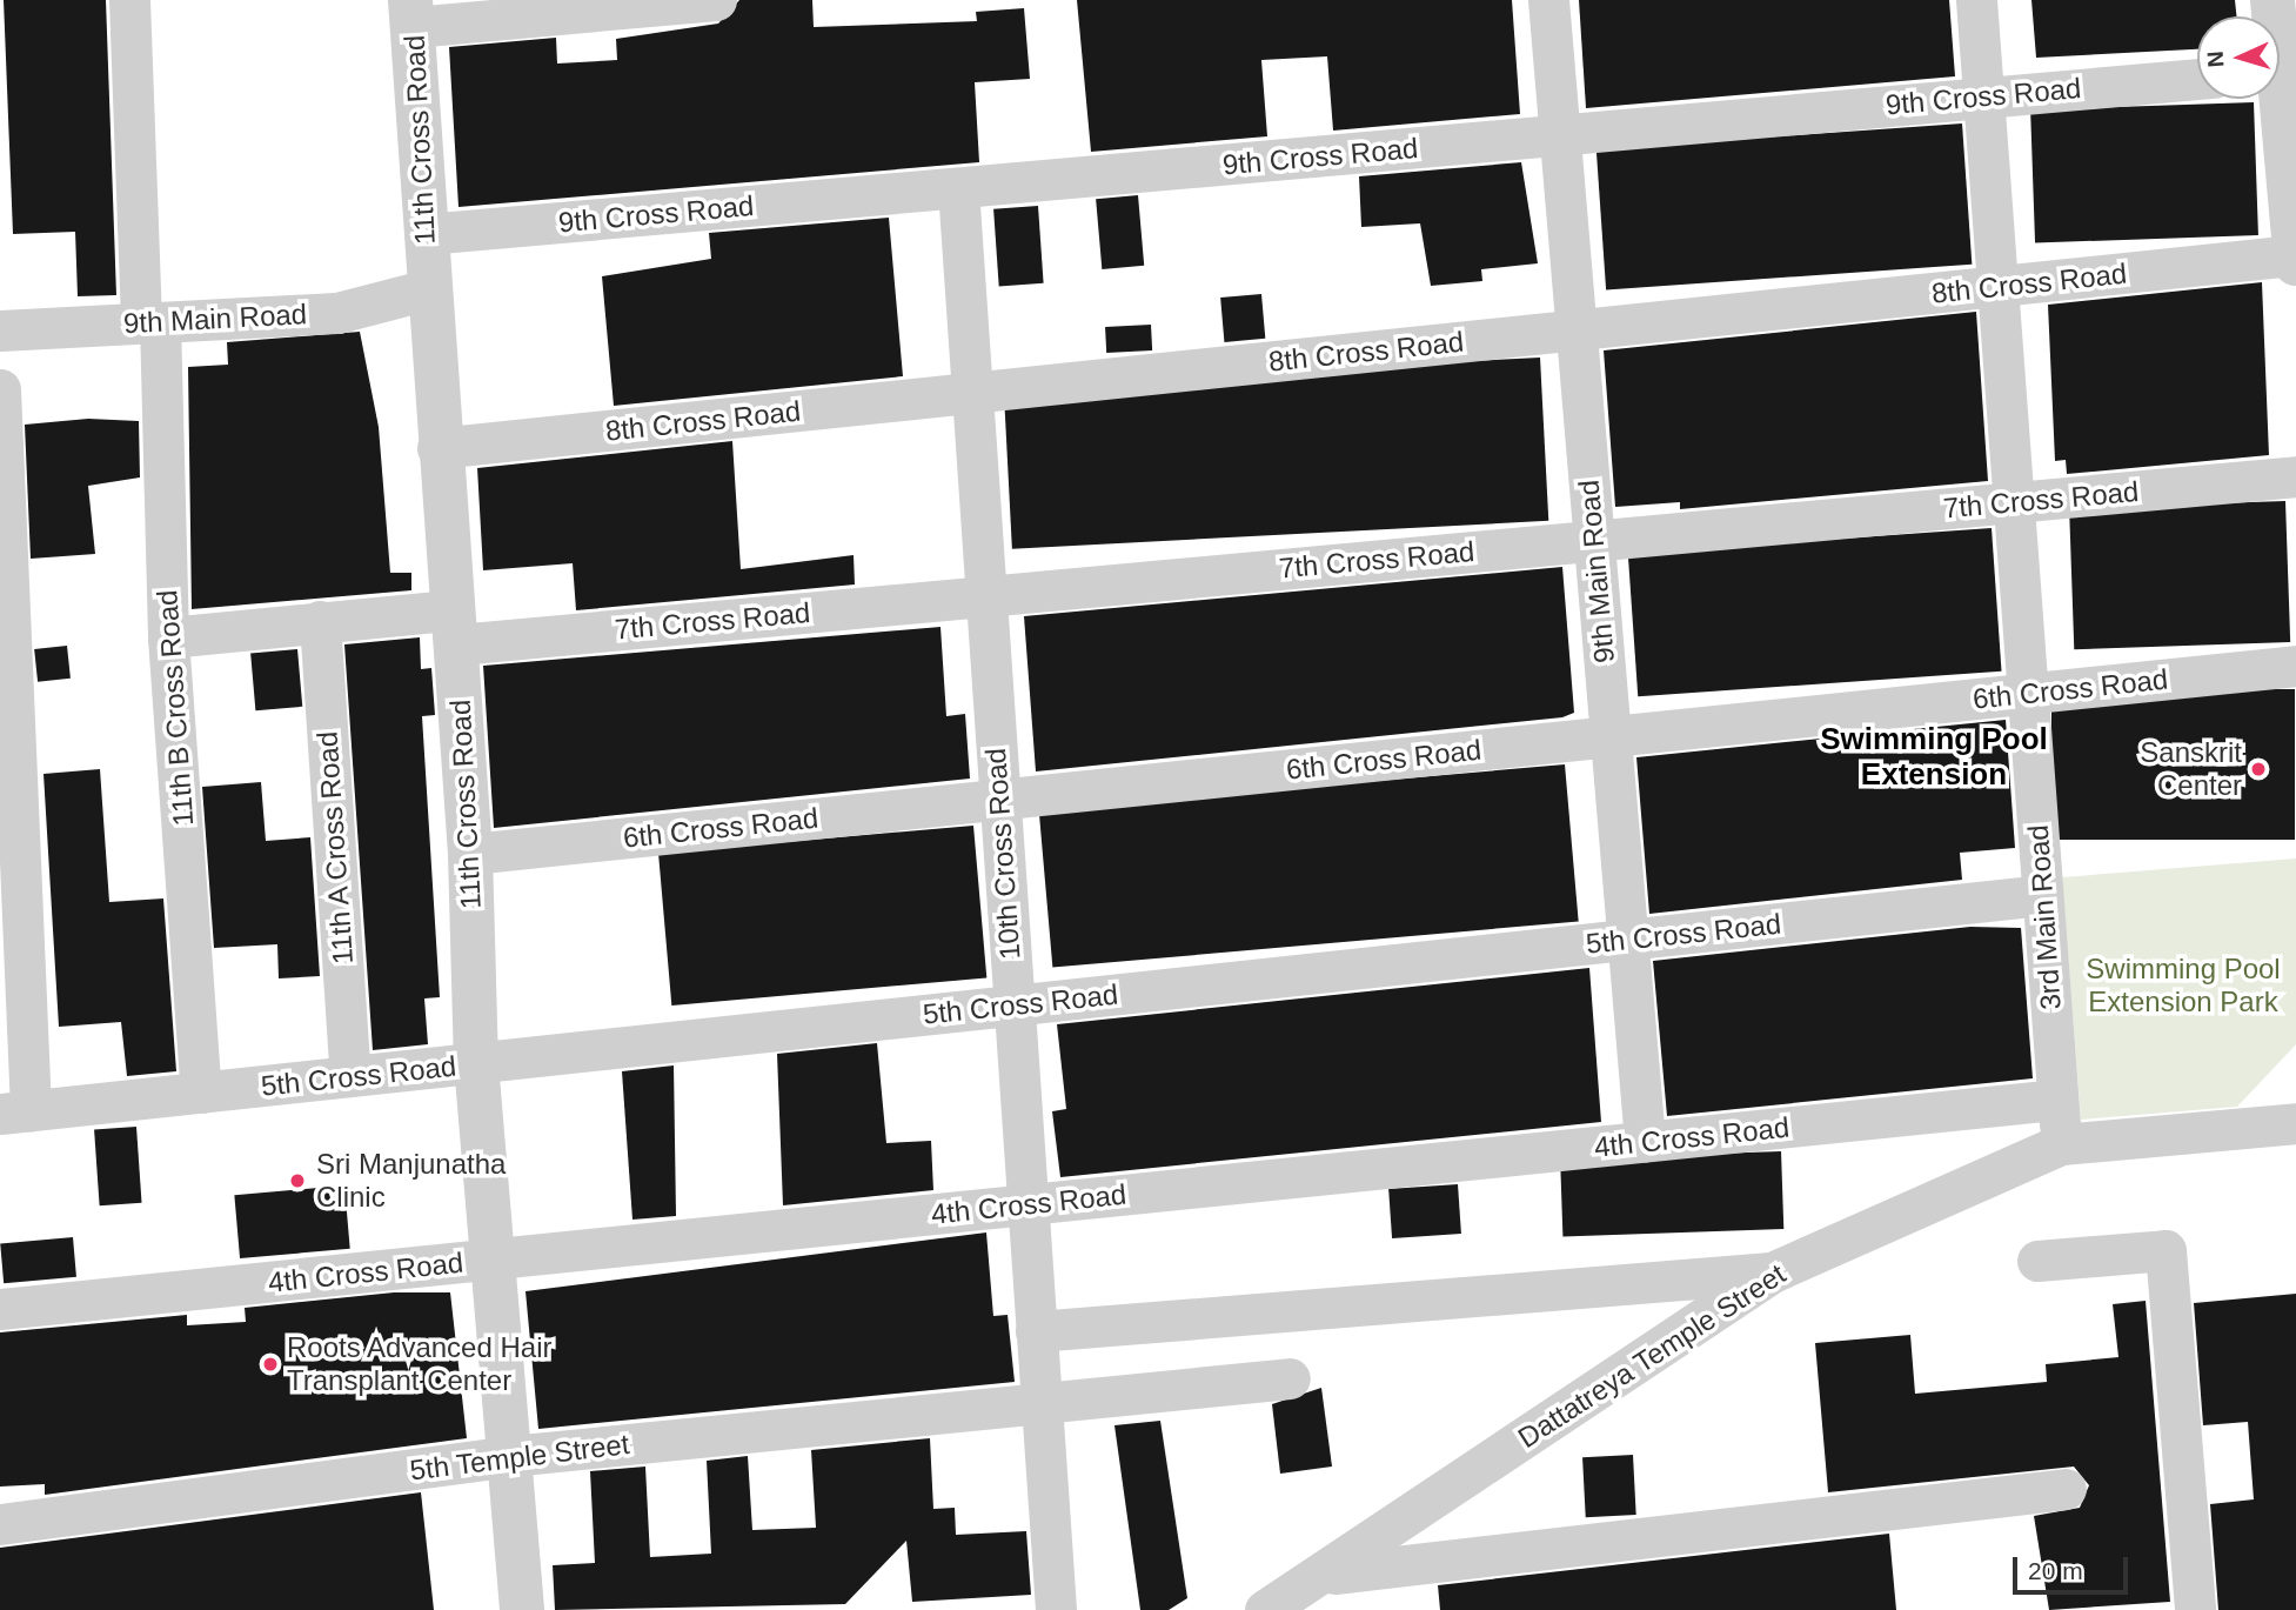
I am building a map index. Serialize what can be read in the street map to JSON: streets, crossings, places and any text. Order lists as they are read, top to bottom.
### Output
{
  "streets": {
    "street": [
      "9th Cross Road",
      "11th Cross Road",
      "8th Cross Road",
      "9th Main Road",
      "7th Cross Road",
      "6th Cross Road",
      "11th B Cross Road",
      "11th A Cross Road",
      "10th Cross Road",
      "3rd Main Road",
      "5th Cross Road",
      "4th Cross Road",
      "Dattatreya Temple Street",
      "5th Temple Street"
    ]
  },
  "crossings": [
    ["9th Cross Road", "11th Cross Road"],
    ["9th Cross Road", "9th Main Road"],
    ["9th Cross Road", "10th Cross Road"],
    ["9th Cross Road", "3rd Main Road"],
    ["11th Cross Road", "8th Cross Road"],
    ["11th Cross Road", "9th Main Road"],
    ["11th Cross Road", "7th Cross Road"],
    ["11th Cross Road", "6th Cross Road"],
    ["11th Cross Road", "5th Cross Road"],
    ["11th Cross Road", "4th Cross Road"],
    ["11th Cross Road", "5th Temple Street"],
    ["8th Cross Road", "9th Main Road"],
    ["8th Cross Road", "10th Cross Road"],
    ["8th Cross Road", "3rd Main Road"],
    ["9th Main Road", "7th Cross Road"],
    ["9th Main Road", "6th Cross Road"],
    ["9th Main Road", "11th B Cross Road"],
    ["9th Main Road", "5th Cross Road"],
    ["9th Main Road", "4th Cross Road"],
    ["7th Cross Road", "11th B Cross Road"],
    ["7th Cross Road", "11th A Cross Road"],
    ["7th Cross Road", "10th Cross Road"],
    ["7th Cross Road", "3rd Main Road"],
    ["6th Cross Road", "10th Cross Road"],
    ["6th Cross Road", "3rd Main Road"],
    ["11th B Cross Road", "5th Cross Road"],
    ["11th A Cross Road", "5th Cross Road"],
    ["10th Cross Road", "5th Cross Road"],
    ["10th Cross Road", "4th Cross Road"],
    ["10th Cross Road", "5th Temple Street"],
    ["3rd Main Road", "5th Cross Road"],
    ["3rd Main Road", "4th Cross Road"],
    ["3rd Main Road", "Dattatreya Temple Street"]
  ],
  "districts": ["Swimming Pool Extension"],
  "parks": ["Swimming Pool Extension Park"],
  "places": ["Sanskrit Center", "Sri Manjunatha Clinic", "Roots Advanced Hair Transplant Center"],
  "scale_bar": "20 m",
  "north": "left"
}
